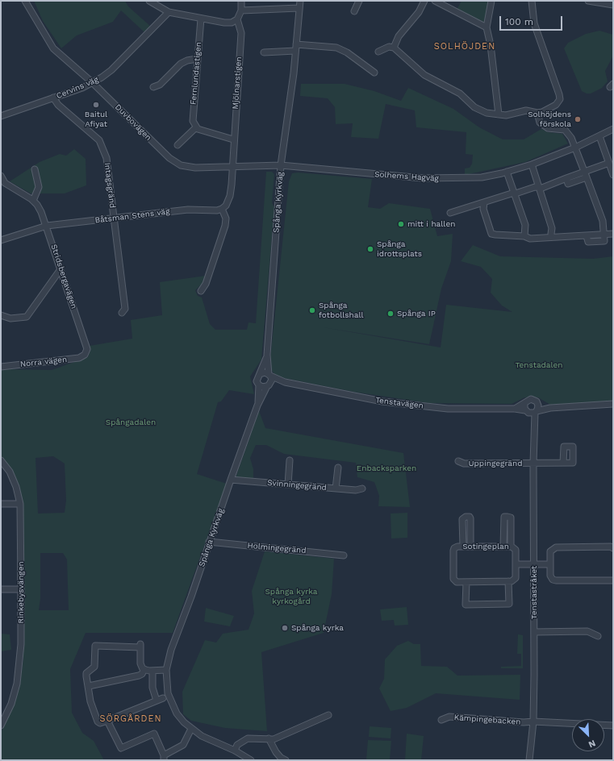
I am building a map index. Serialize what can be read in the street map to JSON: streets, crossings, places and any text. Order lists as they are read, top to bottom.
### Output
{
  "streets": {
    "street": [
      "Fernlundastigen",
      "Mjölnarstigen",
      "Cervins väg",
      "Duvbovägen",
      "Solhems Hagväg",
      "Intagsgränd",
      "Spånga Kyrkväg",
      "Båtsman Stens väg",
      "Stridsbergavägen",
      "Norra vägen",
      "Tenstavägen",
      "Uppingegränd",
      "Svinningegränd",
      "Sotingeplan",
      "Holmingegränd",
      "Rinkebysvängen",
      "Tenstastråket",
      "Kämpingebacken"
    ]
  },
  "crossings": [
    ["Mjölnarstigen", "Duvbovägen"],
    ["Cervins väg", "Duvbovägen"],
    ["Cervins väg", "Intagsgränd"],
    ["Duvbovägen", "Solhems Hagväg"],
    ["Duvbovägen", "Spånga Kyrkväg"],
    ["Solhems Hagväg", "Spånga Kyrkväg"],
    ["Intagsgränd", "Båtsman Stens väg"],
    ["Spånga Kyrkväg", "Tenstavägen"],
    ["Spånga Kyrkväg", "Svinningegränd"],
    ["Spånga Kyrkväg", "Holmingegränd"],
    ["Båtsman Stens väg", "Stridsbergavägen"],
    ["Stridsbergavägen", "Norra vägen"],
    ["Tenstavägen", "Tenstastråket"],
    ["Uppingegränd", "Tenstastråket"],
    ["Tenstastråket", "Kämpingebacken"]
  ],
  "districts": ["SOLHÖJDEN", "SÖRGÅRDEN"],
  "parks": [
    "Tenstadalen",
    "Spångadalen",
    "Enbacksparken",
    "Spånga kyrka kyrkogård"
  ],
  "places": [
    "Baitul Afiyat",
    "Solhöjdens förskola",
    "mitt i hallen",
    "Spånga idrottsplats",
    "Spånga fotbollshall",
    "Spånga IP",
    "Spånga kyrka"
  ],
  "scale_bar": "100 m",
  "north": "bottom right"
}
